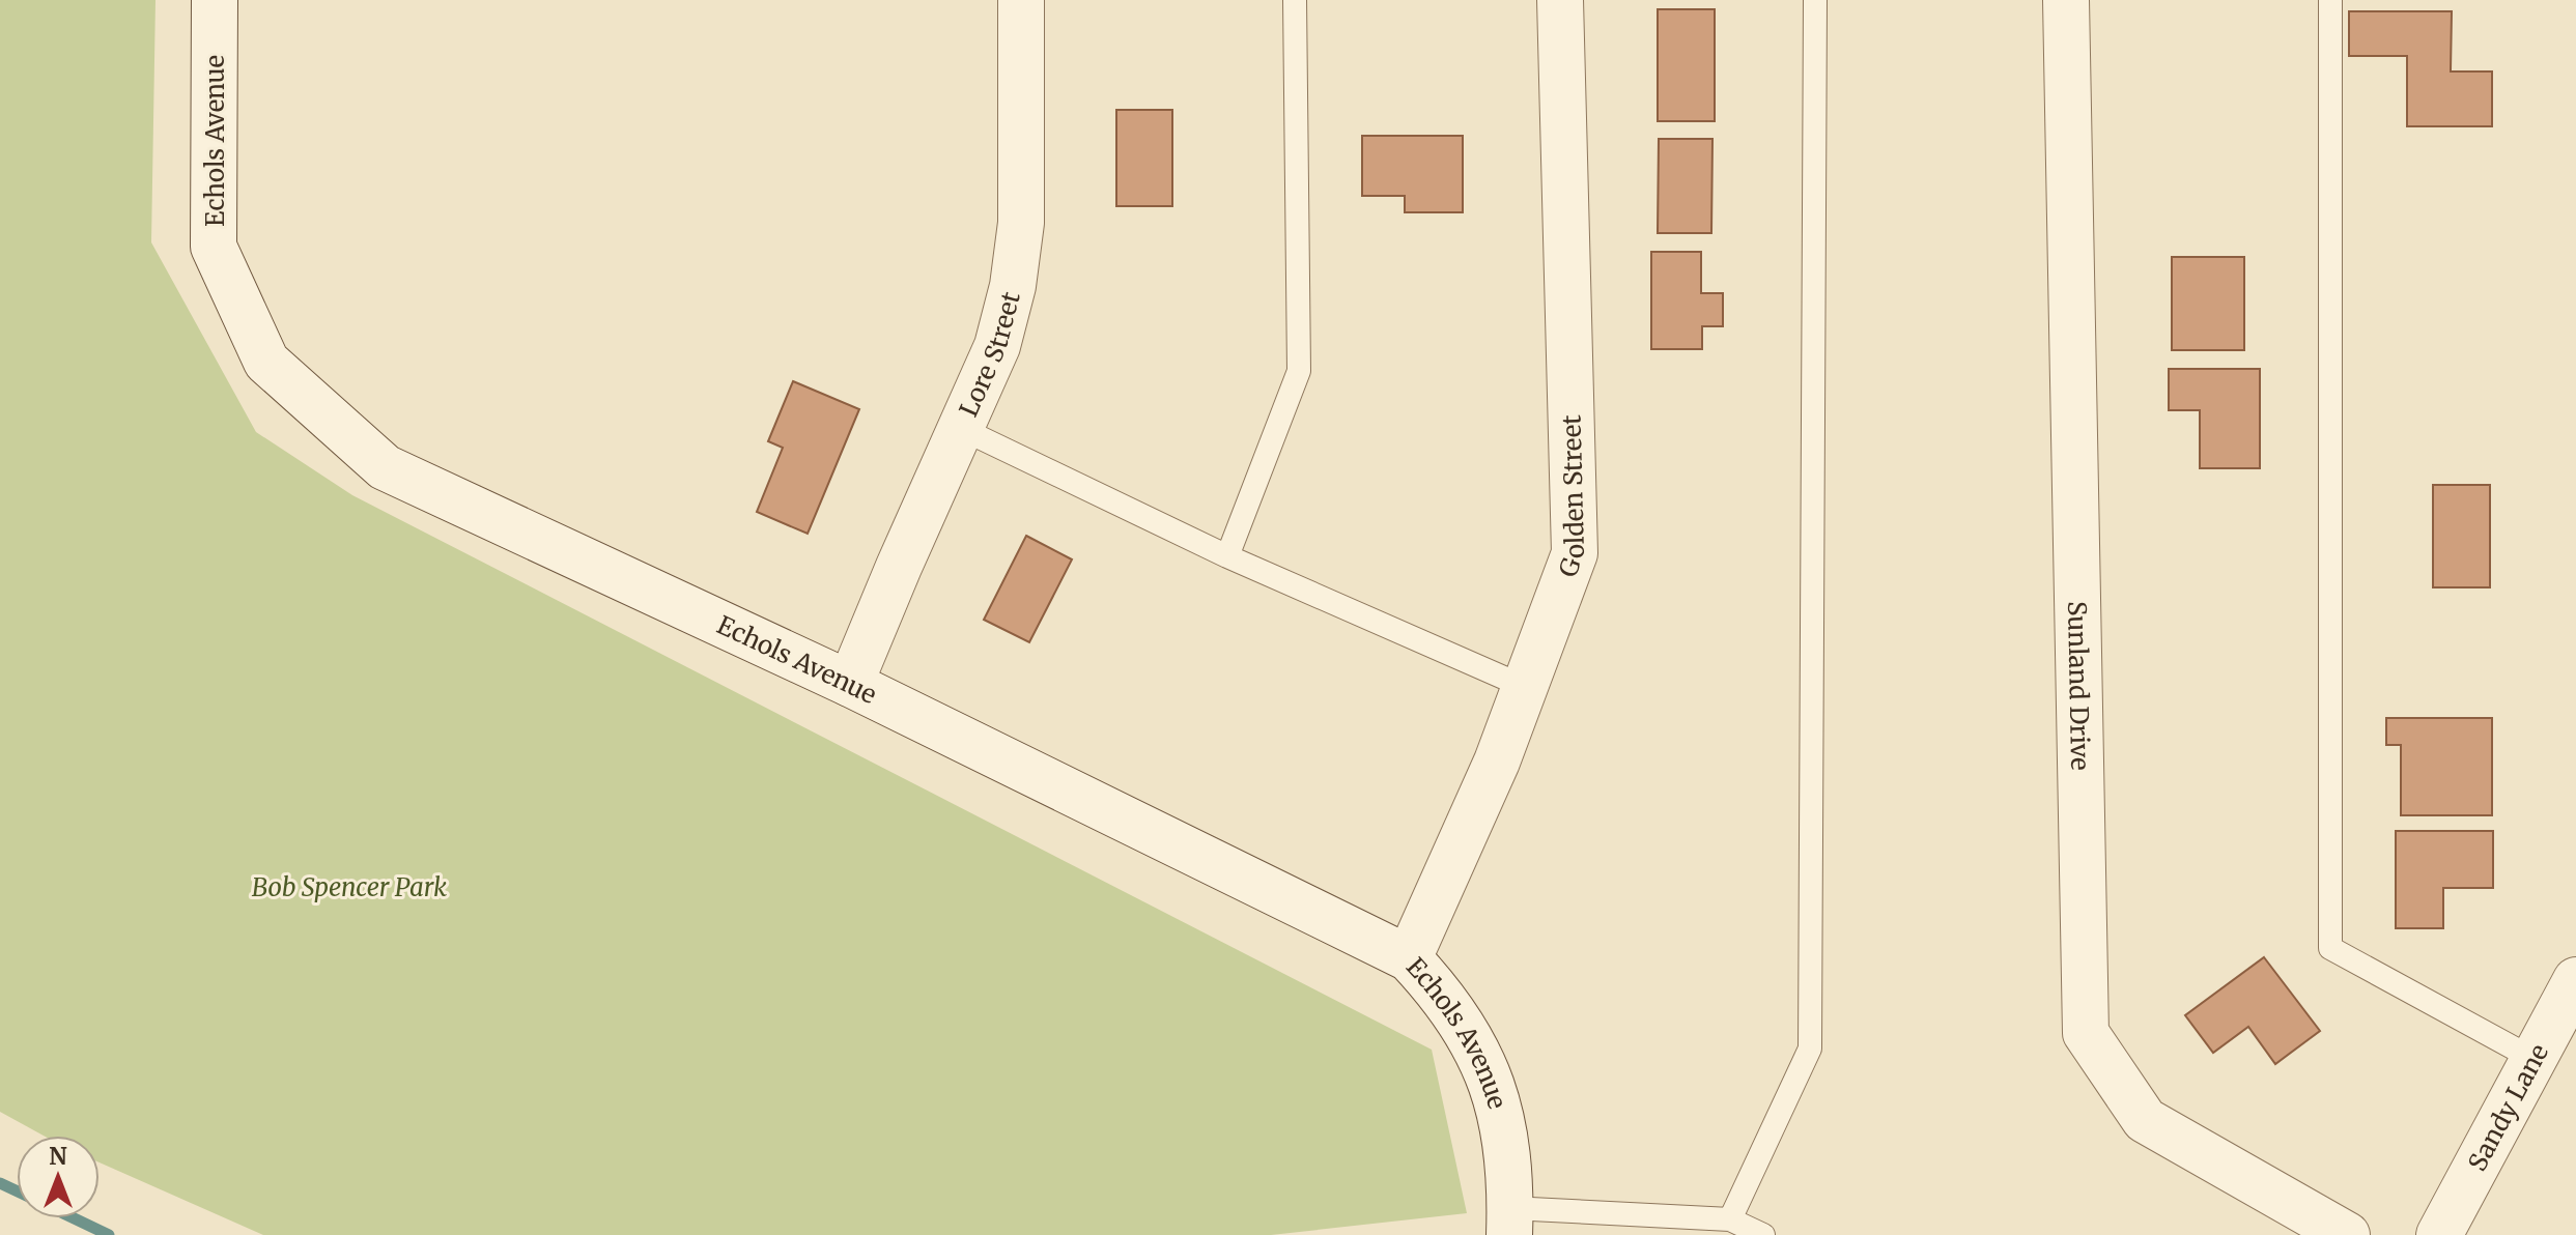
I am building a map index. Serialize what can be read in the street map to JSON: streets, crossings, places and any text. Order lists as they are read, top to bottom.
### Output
{
  "streets": {
    "street": [
      "Echols Avenue",
      "Lore Street",
      "Golden Street",
      "Sunland Drive",
      "Sandy Lane"
    ]
  },
  "crossings": [
    ["Echols Avenue", "Lore Street"],
    ["Echols Avenue", "Golden Street"]
  ],
  "parks": ["Bob Spencer Park"],
  "north": "top"
}
